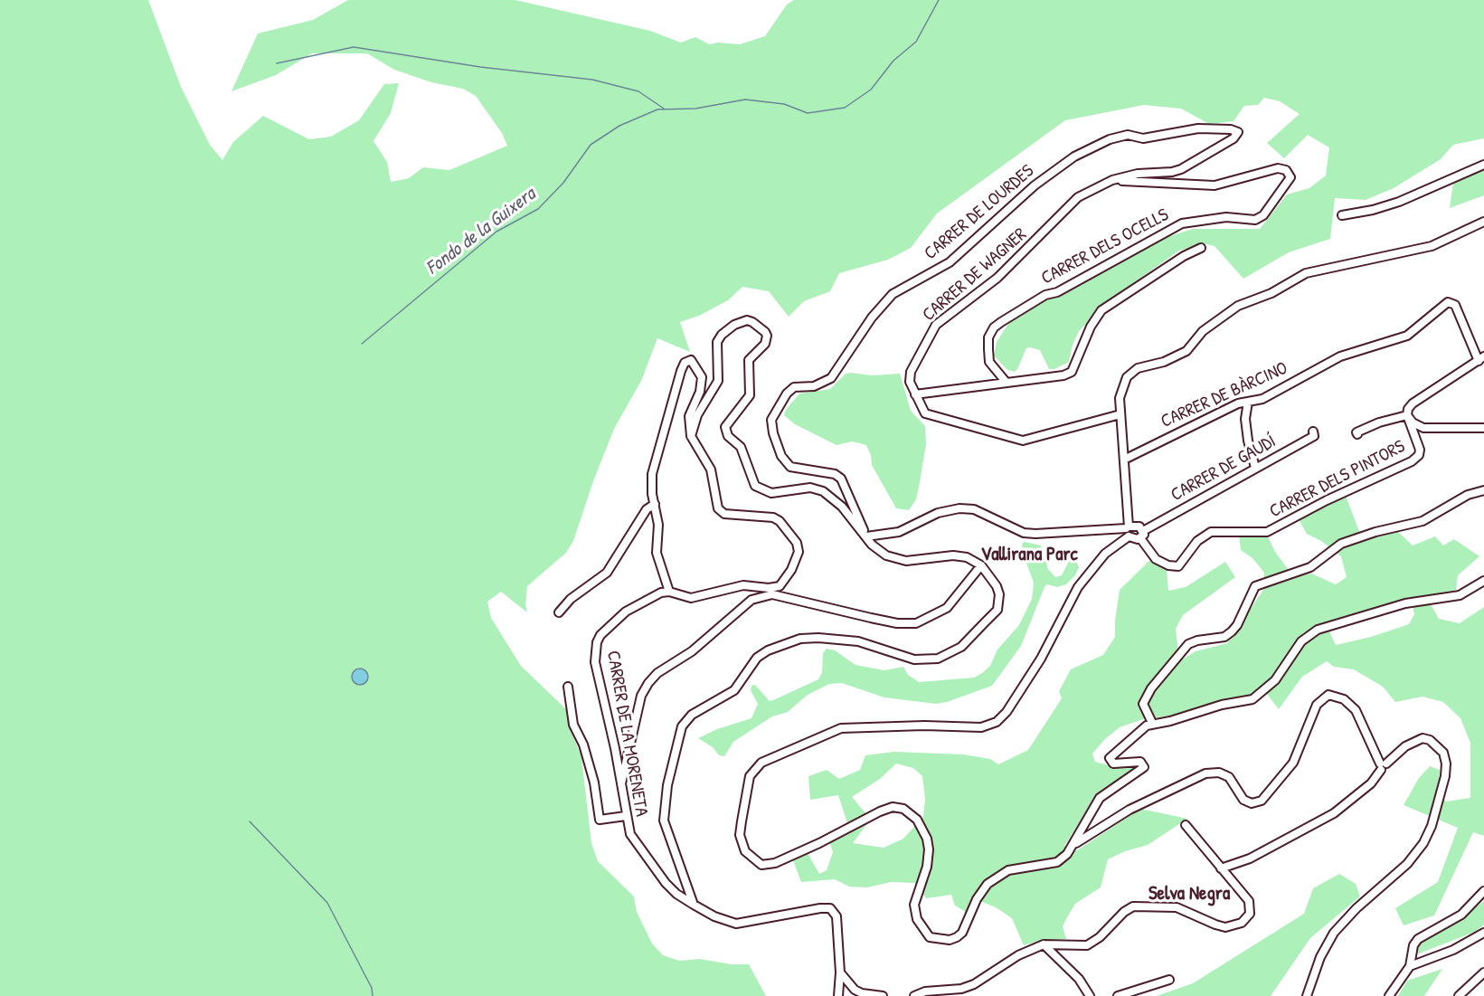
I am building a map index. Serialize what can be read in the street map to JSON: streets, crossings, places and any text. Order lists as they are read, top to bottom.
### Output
{
  "streets": {
    "street": [
      "CARRER DE LOURDES",
      "CARRER DELS OCELLS",
      "CARRER DE WAGNER",
      "CARRER DE BÀRCINO",
      "CARRER DE GAUDÍ",
      "CARRER DELS PINTORS",
      "CARRER DE LA MORENETA"
    ]
  },
  "crossings": [
    ["CARRER DE LOURDES", "CARRER DELS OCELLS"],
    ["CARRER DE LOURDES", "CARRER DE WAGNER"],
    ["CARRER DELS OCELLS", "CARRER DE WAGNER"],
    ["CARRER DE GAUDÍ", "CARRER DELS PINTORS"]
  ],
  "districts": ["Vallirana Parc", "Selva Negra"],
  "water": ["Fondo de la Guixera"]
}
